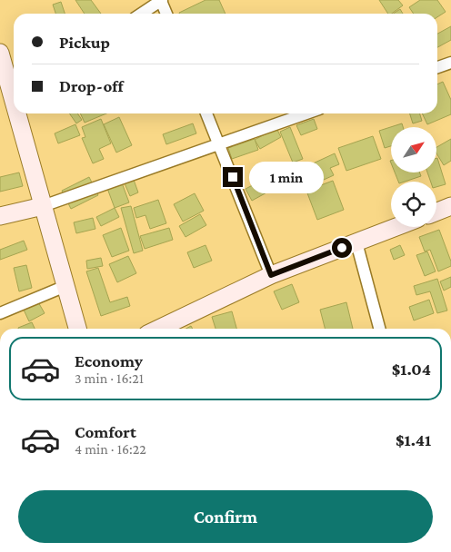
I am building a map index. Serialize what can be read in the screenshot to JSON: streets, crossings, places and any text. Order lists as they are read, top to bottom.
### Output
{
  "north": "top right",
  "page": {
    "banner": ["Pickup", "Drop-off"],
    "bubble": "1 min",
    "list": [
      {
        "name": "Economy",
        "note": "3 min · 16:21",
        "value": "$1.04"
      },
      {
        "name": "Comfort",
        "note": "4 min · 16:22",
        "value": "$1.41"
      }
    ],
    "buttons": "Confirm"
  }
}
